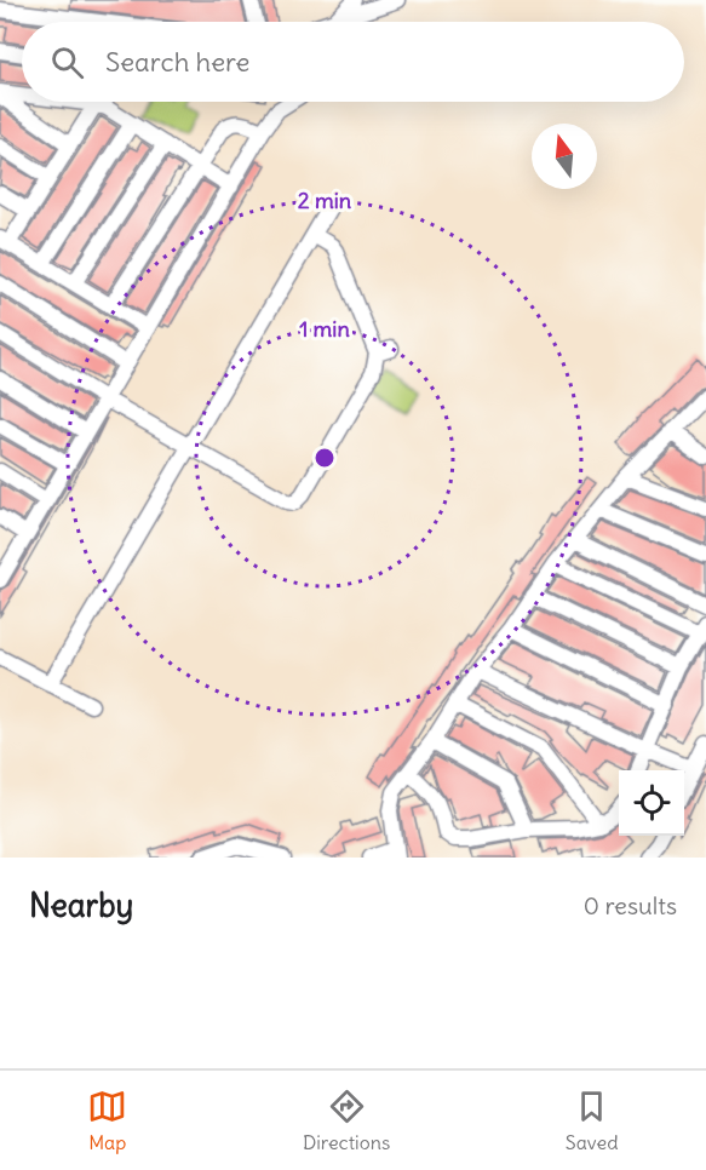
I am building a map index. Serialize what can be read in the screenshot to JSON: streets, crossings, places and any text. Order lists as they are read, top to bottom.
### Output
{
  "north": "top",
  "page": {
    "search": "Search here",
    "heading": ["Nearby", "0 results"],
    "nav": ["Map", "Directions", "Saved"]
  },
  "rings": ["2 min", "1 min"]
}
